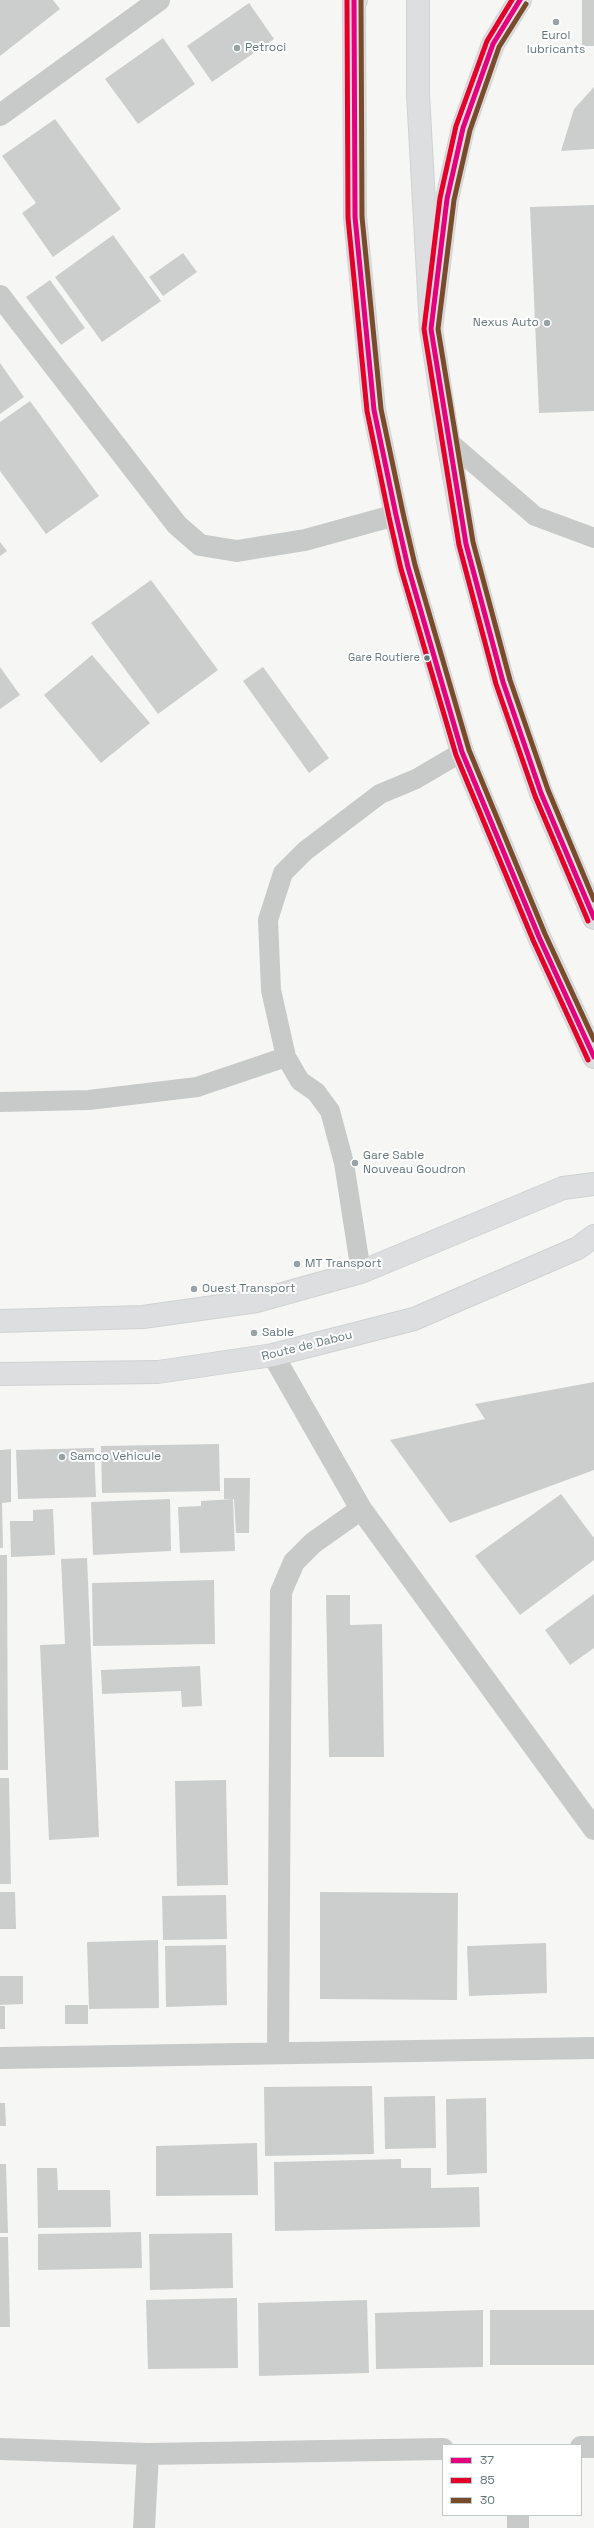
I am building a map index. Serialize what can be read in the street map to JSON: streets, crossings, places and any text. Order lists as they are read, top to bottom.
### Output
{
  "streets": {
    "main road": ["Route de Dabou"]
  },
  "places": [
    "Eurol lubricants",
    "Petroci",
    "Nexus Auto",
    "Gare Routiere",
    "Gare Sable Nouveau Goudron",
    "MT Transport",
    "Ouest Transport",
    "Sable",
    "Samco Vehicule"
  ],
  "lines": ["transit line 37", "transit line 85", "transit line 30"],
  "legend": ["37", "85", "30"]
}
